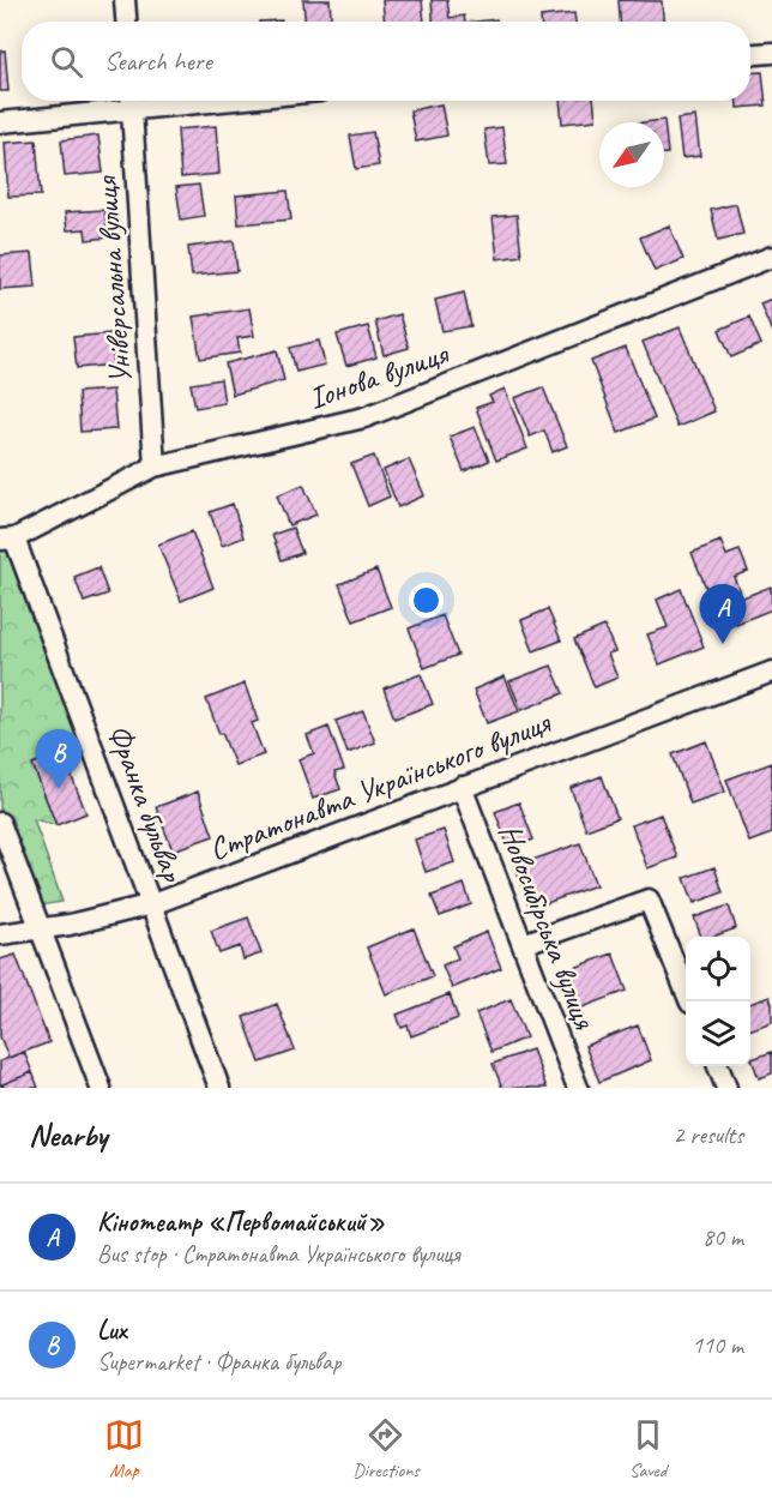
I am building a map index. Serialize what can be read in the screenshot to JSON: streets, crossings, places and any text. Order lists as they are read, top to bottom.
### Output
{
  "streets": {
    "street": [
      "Універсальна вулиця",
      "Іонова вулиця",
      "Стратонавта Українського вулиця",
      "Франка бульвар",
      "Новосибірська вулиця"
    ]
  },
  "crossings": [
    ["Універсальна вулиця", "Іонова вулиця"],
    ["Іонова вулиця", "Франка бульвар"],
    ["Стратонавта Українського вулиця", "Франка бульвар"],
    ["Стратонавта Українського вулиця", "Новосибірська вулиця"]
  ],
  "north": "bottom left",
  "page": {
    "search": "Search here",
    "pins": ["A", "B"],
    "heading": ["Nearby", "2 results"],
    "list": [
      {
        "mark": "A",
        "name": "Кінотеатр «Первомайський»",
        "note": "Bus stop · Стратонавта Українського вулиця",
        "value": "80 m"
      },
      {
        "mark": "B",
        "name": "Lux",
        "note": "Supermarket · Франка бульвар",
        "value": "110 m"
      }
    ],
    "nav": ["Map", "Directions", "Saved"]
  }
}
